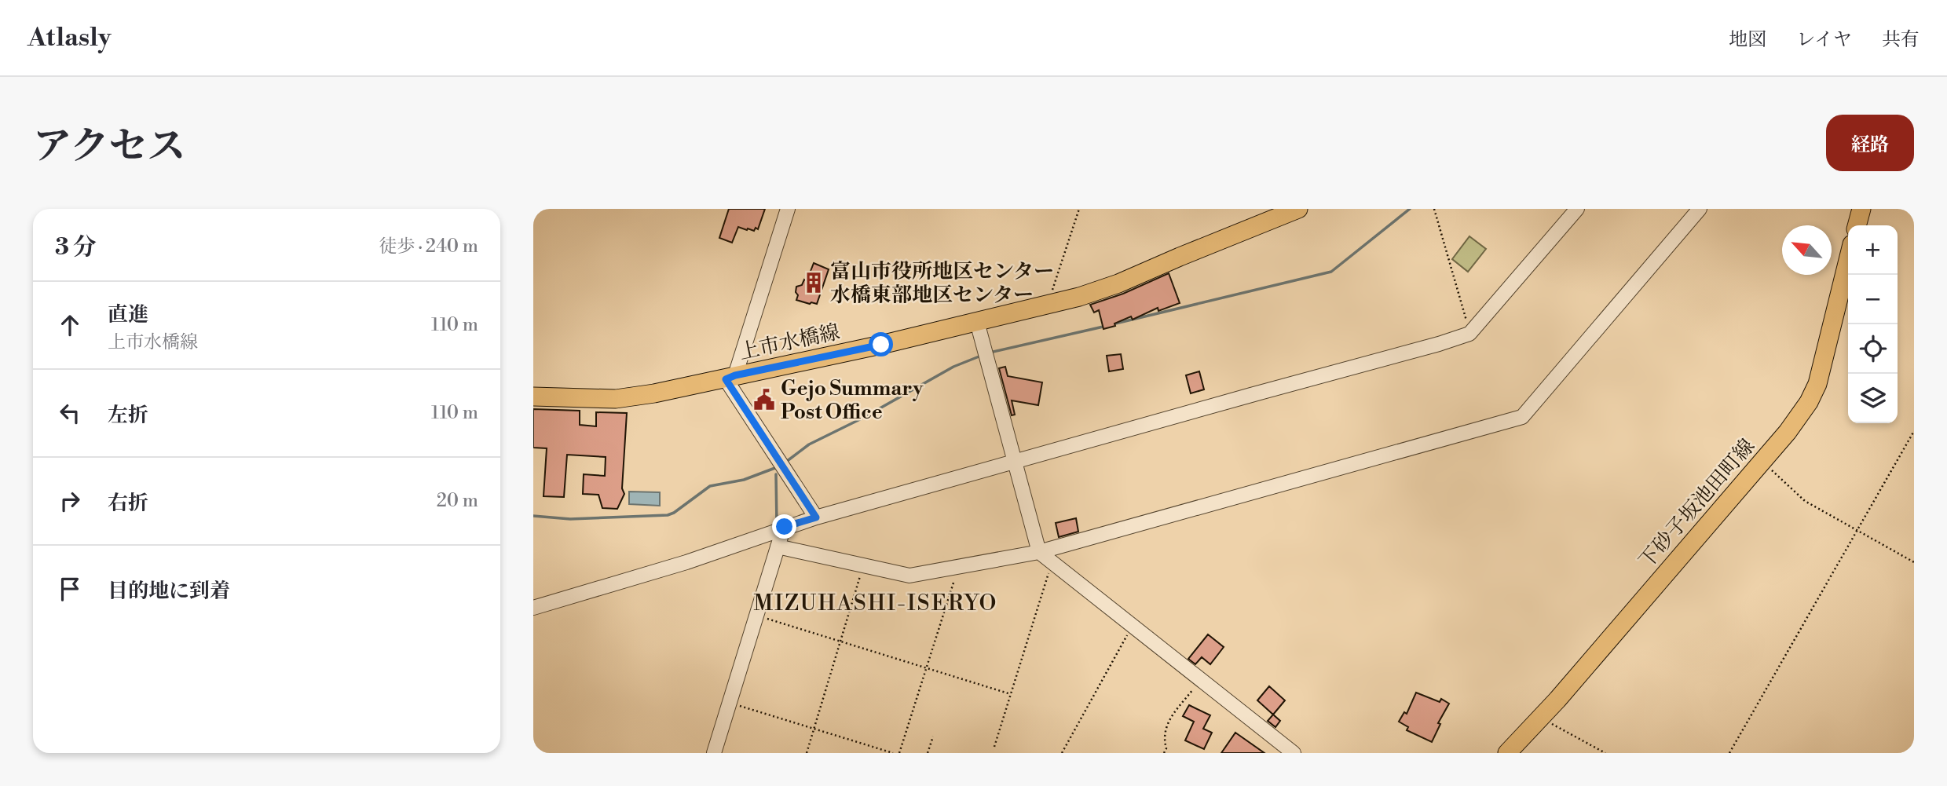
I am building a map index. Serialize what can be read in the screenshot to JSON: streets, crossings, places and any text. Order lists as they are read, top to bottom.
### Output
{
  "streets": {
    "main road": ["上市水橋線", "下砂子坂池田町線"]
  },
  "districts": ["MIZUHASHI-ISERYO"],
  "places": {
    "building": ["富山市役所地区センター 水橋東部地区センター"],
    "public building": ["Gejo Summary Post Office"]
  },
  "north": "top left",
  "page": {
    "header": "Atlasly",
    "nav": ["地図", "レイヤ", "共有"],
    "title": "アクセス",
    "buttons": "経路",
    "heading": ["3 分", "徒歩 · 240 m"],
    "map_buttons": ["+", "−"],
    "list": [
      ["直進", "上市水橋線", "110 m"],
      ["左折", "110 m"],
      ["右折", "20 m"],
      "目的地に到着"
    ]
  }
}
